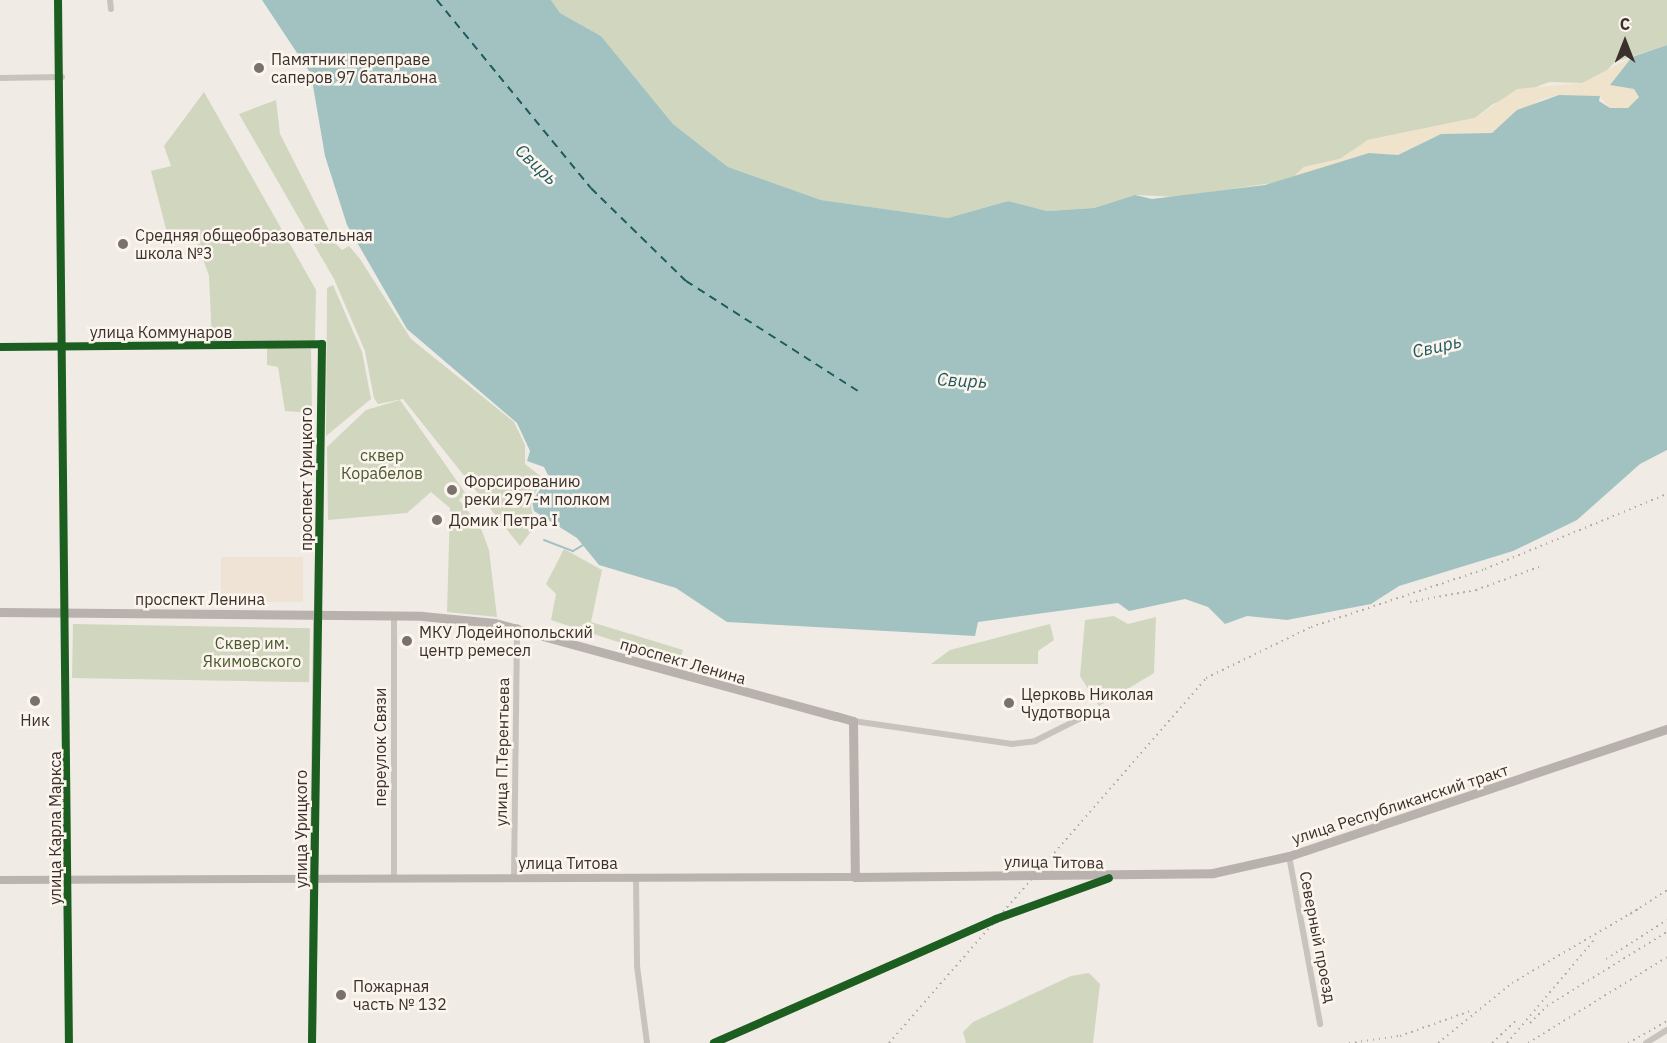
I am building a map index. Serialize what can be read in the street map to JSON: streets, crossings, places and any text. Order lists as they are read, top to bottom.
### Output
{
  "streets": {
    "main road": ["проспект Ленина", "улица Республиканский тракт", "улица Титова"],
    "street": [
      "улица Коммунаров",
      "проспект Урицкого",
      "переулок Связи",
      "улица П.Терентьева",
      "улица Карла Маркса",
      "улица Урицкого",
      "Северный проезд"
    ]
  },
  "crossings": [
    ["улица Коммунаров", "проспект Урицкого"],
    ["улица Коммунаров", "улица Карла Маркса"],
    ["проспект Урицкого", "проспект Ленина"],
    ["проспект Урицкого", "улица Урицкого"],
    ["проспект Ленина", "переулок Связи"],
    ["проспект Ленина", "улица П.Терентьева"],
    ["проспект Ленина", "улица Карла Маркса"],
    ["проспект Ленина", "улица Урицкого"],
    ["переулок Связи", "улица Титова"],
    ["улица П.Терентьева", "улица Титова"],
    ["улица Республиканский тракт", "улица Титова"],
    ["улица Республиканский тракт", "Северный проезд"],
    ["улица Карла Маркса", "улица Титова"],
    ["улица Урицкого", "улица Титова"]
  ],
  "water": ["Свирь"],
  "parks": ["сквер Корабелов", "Сквер им. Якимовского"],
  "places": [
    "Памятник переправе саперов 97 батальона",
    "Средняя общеобразовательная школа №3",
    "Форсированию реки 297-м полком",
    "Домик Петра I",
    "МКУ Лодейнопольский центр ремесел",
    "Ник",
    "Церковь Николая Чудотворца",
    "Пожарная часть № 132"
  ],
  "north": "top"
}
